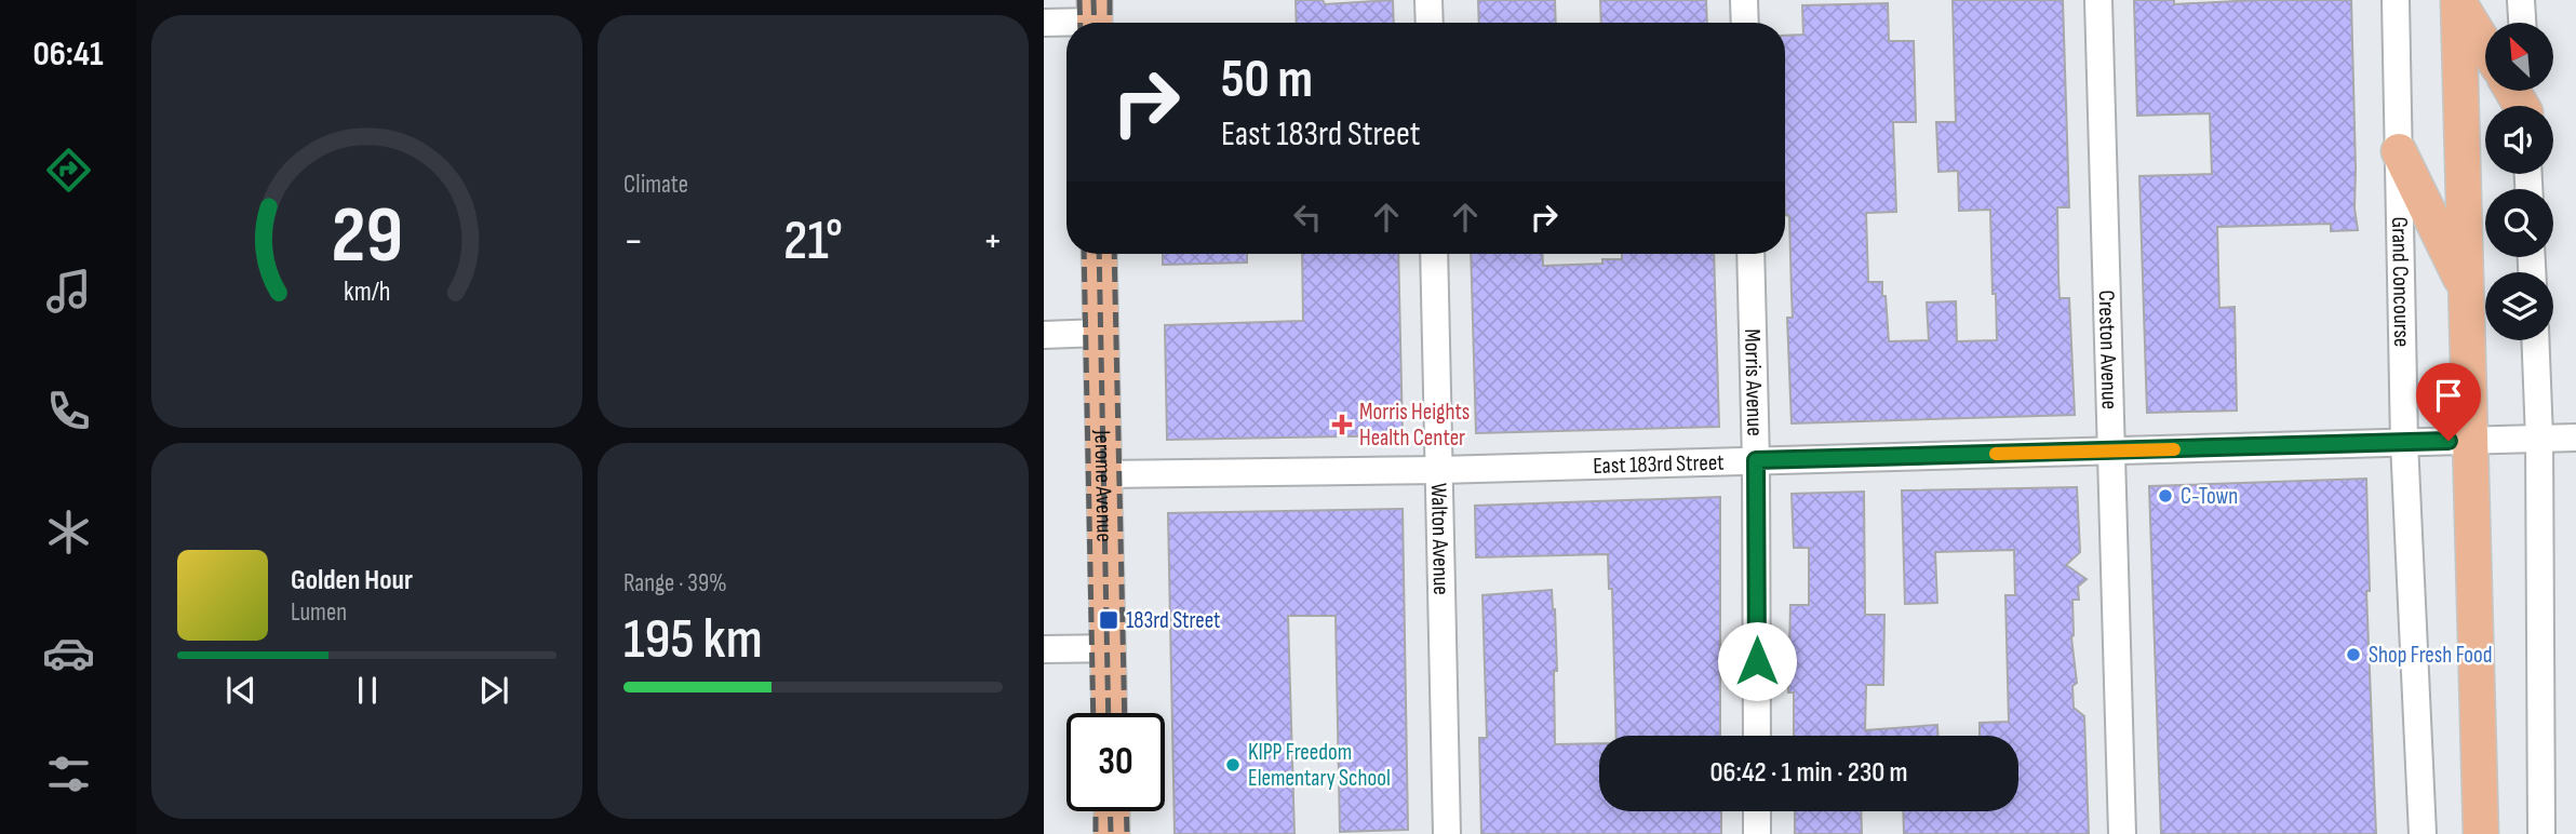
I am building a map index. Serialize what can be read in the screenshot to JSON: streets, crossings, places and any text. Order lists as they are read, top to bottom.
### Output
{
  "streets": {
    "main road": ["Jerome Avenue"],
    "street": [
      "Grand Concourse",
      "Creston Avenue",
      "Morris Avenue",
      "East 183rd Street",
      "Walton Avenue"
    ]
  },
  "crossings": [
    ["Grand Concourse", "East 183rd Street"],
    ["Creston Avenue", "East 183rd Street"],
    ["Morris Avenue", "East 183rd Street"],
    ["East 183rd Street", "Jerome Avenue"],
    ["East 183rd Street", "Walton Avenue"]
  ],
  "places": {
    "health": ["Morris Heights Health Center"],
    "other": ["C-Town", "Shop Fresh Food", "KIPP Freedom Elementary School"],
    "transit": ["183rd Street"]
  },
  "north": "top left",
  "page": {
    "tabs": "06:41",
    "tile": [
      "Climate",
      ["Range · 39%", "195 km"]
    ],
    "turn": ["50 m", "East 183rd Street"],
    "heat": ["−", "21°", "+"],
    "song": ["Golden Hour", "Lumen"],
    "limit": "30",
    "trip": "06:42 · 1 min · 230 m",
    "gauge": ["29", "km/h"]
  }
}
